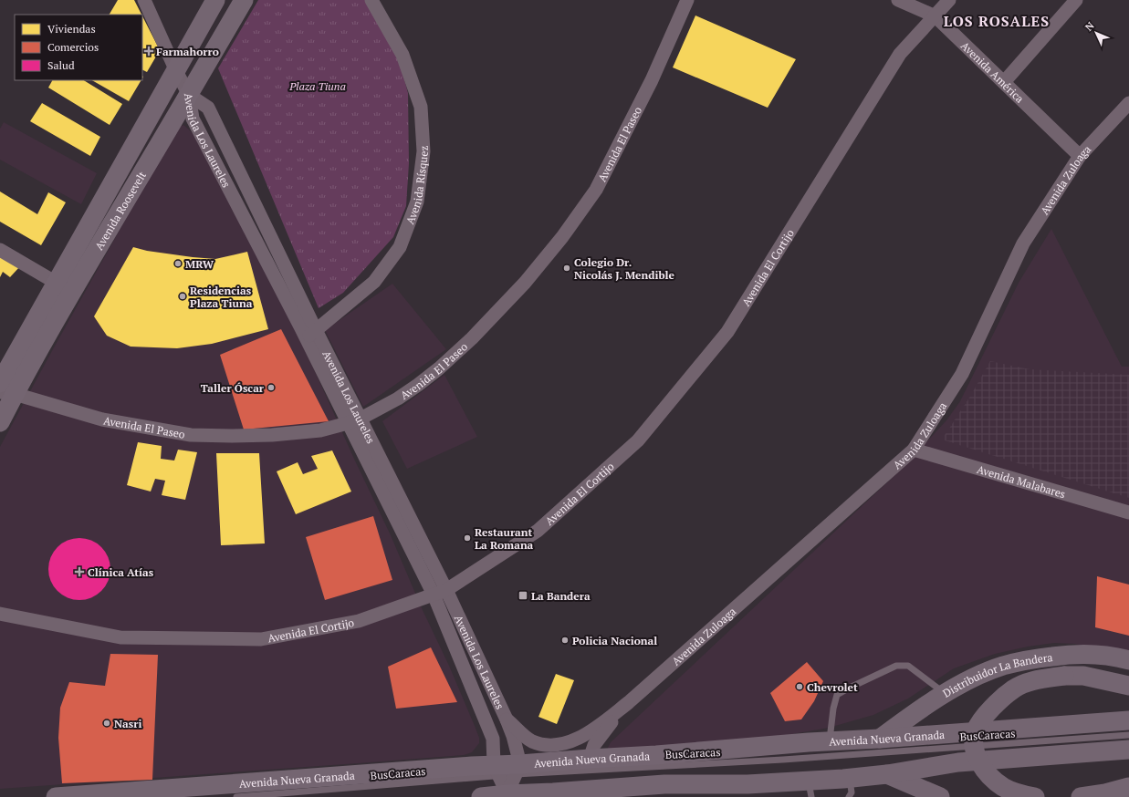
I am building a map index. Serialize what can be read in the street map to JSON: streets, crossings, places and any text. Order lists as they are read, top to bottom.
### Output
{
  "streets": {
    "main road": ["Avenida Roosevelt", "Distribuidor La Bandera", "Avenida Nueva Granada"],
    "street": [
      "Avenida América",
      "Avenida El Paseo",
      "Avenida Los Laureles",
      "Avenida Zuloaga",
      "Avenida Rísquez",
      "Avenida El Cortijo",
      "Avenida Malabares"
    ],
    "lane": ["BusCaracas"]
  },
  "crossings": [
    ["Avenida América", "Avenida Zuloaga"],
    ["Avenida América", "Avenida El Cortijo"],
    ["Avenida El Paseo", "Avenida Los Laureles"],
    ["Avenida El Paseo", "Avenida Roosevelt"],
    ["Avenida Los Laureles", "Avenida Zuloaga"],
    ["Avenida Los Laureles", "Avenida Rísquez"],
    ["Avenida Los Laureles", "Avenida Roosevelt"],
    ["Avenida Los Laureles", "Avenida El Cortijo"],
    ["Avenida Los Laureles", "BusCaracas"],
    ["Avenida Los Laureles", "Avenida Nueva Granada"],
    ["Avenida Zuloaga", "Avenida Malabares"],
    ["Avenida Zuloaga", "Avenida Nueva Granada"],
    ["Distribuidor La Bandera", "Avenida Nueva Granada"],
    ["BusCaracas", "Avenida Nueva Granada"]
  ],
  "districts": ["LOS ROSALES"],
  "parks": ["Plaza Tiuna"],
  "places": {
    "health": ["Farmahorro", "Clínica Atías"],
    "other": [
      "MRW",
      "Colegio Dr. Nicolás J. Mendible",
      "Residencias Plaza Tiuna",
      "Taller Óscar",
      "Restaurant La Romana",
      "Policia Nacional",
      "Chevrolet",
      "Nasri"
    ],
    "transit": ["La Bandera"]
  },
  "legend": ["Viviendas", "Comercios", "Salud"],
  "north": "top left"
}
